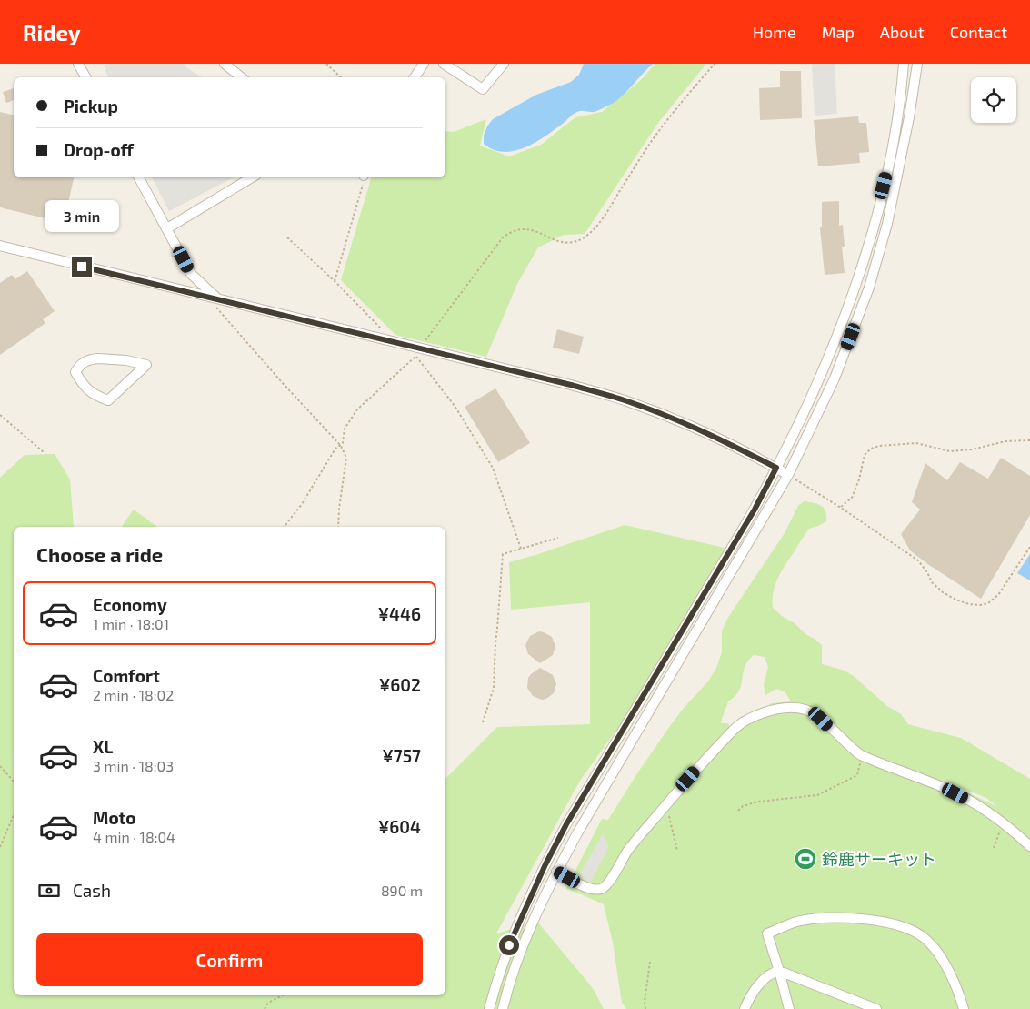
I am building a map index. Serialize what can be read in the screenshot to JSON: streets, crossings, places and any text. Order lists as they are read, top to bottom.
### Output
{
  "places": {
    "sports": ["鈴鹿サーキット"]
  },
  "page": {
    "header": "Ridey",
    "nav": [
      "Home",
      "Map",
      "About",
      "Contact"
    ],
    "banner": ["Pickup", "Drop-off"],
    "bubble": "3 min",
    "heading": "Choose a ride",
    "list": [
      {
        "name": "Economy",
        "note": "1 min · 18:01",
        "value": "¥446"
      },
      {
        "name": "Comfort",
        "note": "2 min · 18:02",
        "value": "¥602"
      },
      {
        "name": "XL",
        "note": "3 min · 18:03",
        "value": "¥757"
      },
      {
        "name": "Moto",
        "note": "4 min · 18:04",
        "value": "¥604"
      }
    ],
    "pay": ["Cash", "890 m"],
    "buttons": "Confirm"
  }
}
